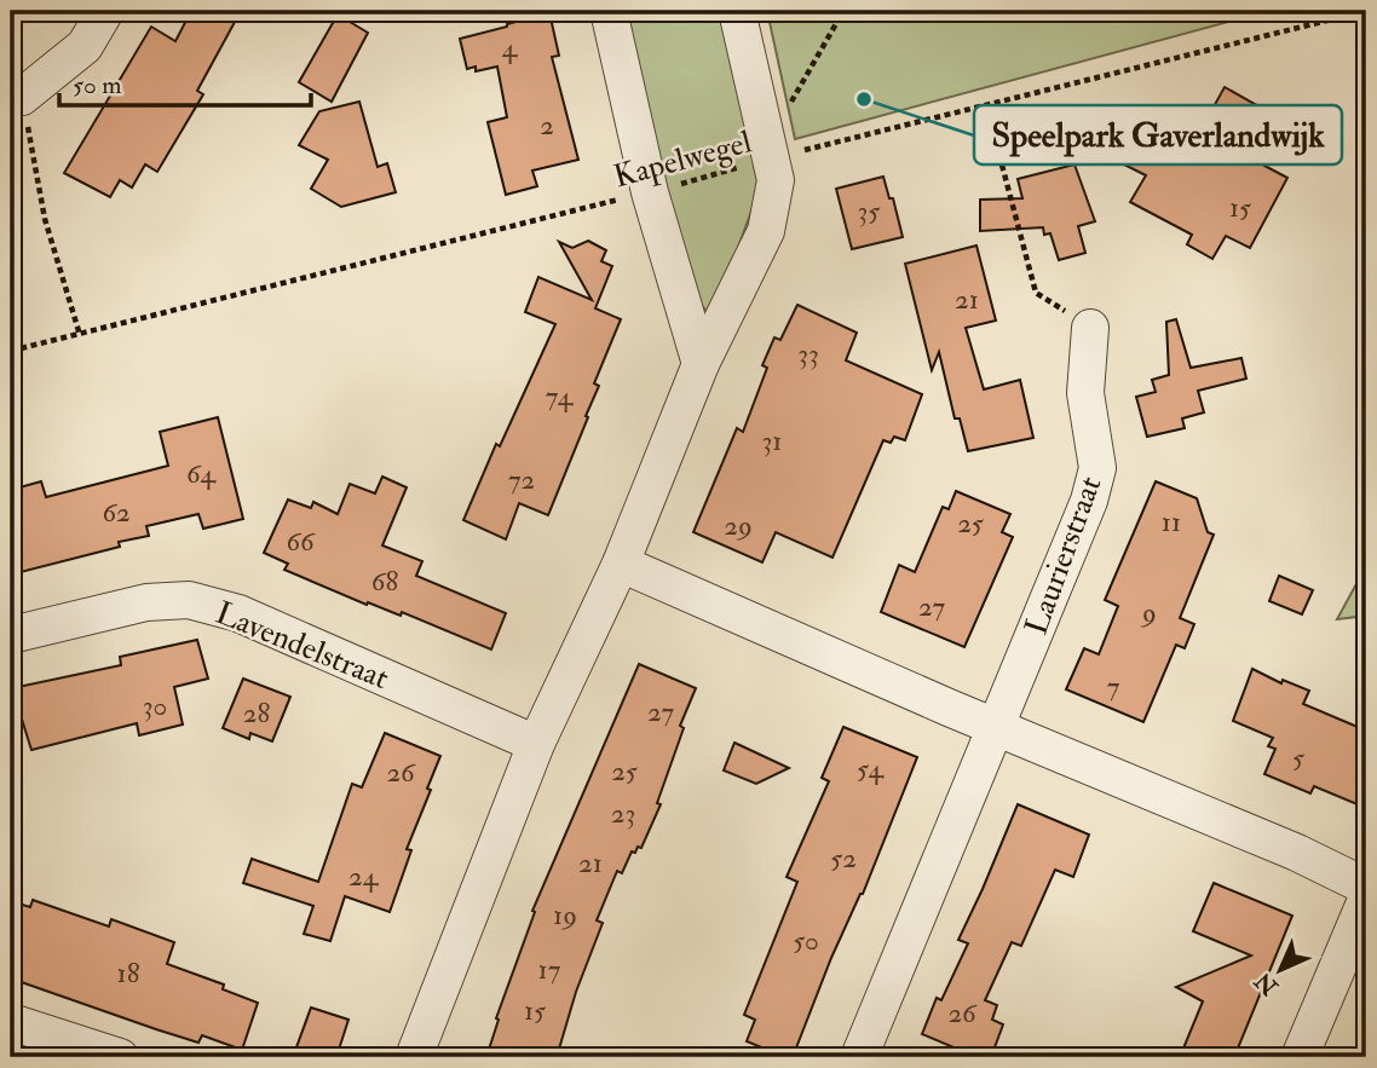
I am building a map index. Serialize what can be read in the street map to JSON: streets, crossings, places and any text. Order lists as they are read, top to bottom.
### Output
{
  "streets": {
    "street": ["Laurierstraat", "Lavendelstraat"],
    "path": ["Kapelwegel"]
  },
  "places": ["Speelpark Gaverlandwijk"],
  "house_numbers": [
    "4",
    "2",
    "15",
    "35",
    "21",
    "33",
    "74",
    "31",
    "64",
    "72",
    "62",
    "11",
    "25",
    "29",
    "66",
    "68",
    "27",
    "9",
    "7",
    "30",
    "27",
    "28",
    "5",
    "54",
    "25",
    "26",
    "23",
    "52",
    "21",
    "24",
    "19",
    "50",
    "17",
    "18",
    "15",
    "26"
  ],
  "scale_bar": "50 m",
  "north": "bottom left"
}
